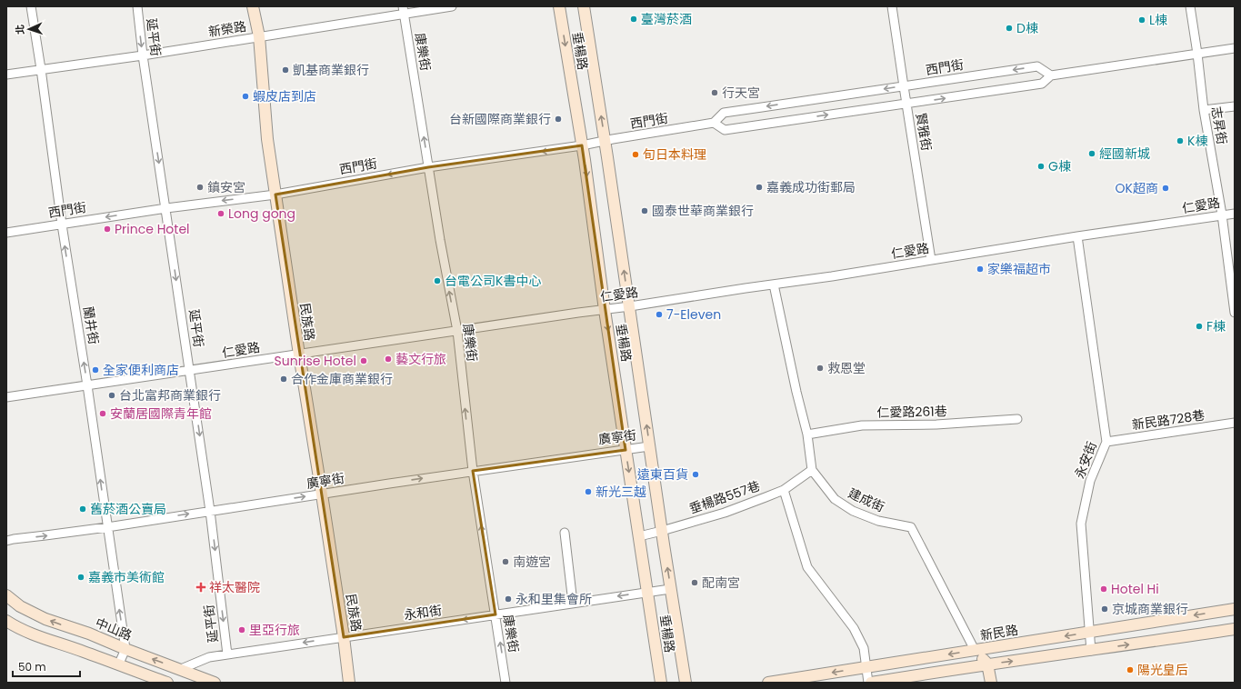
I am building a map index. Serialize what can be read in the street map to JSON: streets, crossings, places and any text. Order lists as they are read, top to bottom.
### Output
{
  "streets": {
    "street": [
      "新榮路",
      "延平街",
      "垂楊路",
      "康樂街",
      "西門街",
      "志昇街",
      "賢雅街",
      "仁愛路",
      "民族路",
      "蘭井街",
      "仁愛路261巷",
      "新民路728巷",
      "廣寧街",
      "永安街",
      "垂楊路557巷",
      "建成街",
      "永和街",
      "中山路",
      "新民路"
    ]
  },
  "crossings": [
    ["新榮路", "延平街"],
    ["新榮路", "康樂街"],
    ["新榮路", "民族路"],
    ["新榮路", "蘭井街"],
    ["延平街", "西門街"],
    ["延平街", "仁愛路"],
    ["延平街", "廣寧街"],
    ["延平街", "永和街"],
    ["垂楊路", "西門街"],
    ["垂楊路", "仁愛路"],
    ["垂楊路", "廣寧街"],
    ["垂楊路", "垂楊路557巷"],
    ["垂楊路", "永和街"],
    ["康樂街", "西門街"],
    ["康樂街", "仁愛路"],
    ["康樂街", "廣寧街"],
    ["康樂街", "永和街"],
    ["西門街", "賢雅街"],
    ["西門街", "民族路"],
    ["西門街", "蘭井街"],
    ["志昇街", "仁愛路"],
    ["賢雅街", "仁愛路"],
    ["仁愛路", "民族路"],
    ["仁愛路", "蘭井街"],
    ["仁愛路", "永安街"],
    ["仁愛路", "建成街"],
    ["民族路", "廣寧街"],
    ["民族路", "永和街"],
    ["蘭井街", "廣寧街"],
    ["蘭井街", "中山路"],
    ["仁愛路261巷", "建成街"],
    ["新民路728巷", "永安街"],
    ["永安街", "新民路"],
    ["垂楊路557巷", "建成街"],
    ["建成街", "新民路"],
    ["永和街", "中山路"]
  ],
  "one_way": [
    "延平街",
    "康樂街",
    "蘭井街",
    "廣寧街",
    "永和街"
  ],
  "places": {
    "other": [
      "臺灣菸酒",
      "L棟",
      "D棟",
      "凱基商業銀行",
      "行天宮",
      "蝦皮店到店",
      "台新國際商業銀行",
      "K棟",
      "經國新城",
      "旬日本料理",
      "G棟",
      "鎮安宮",
      "嘉義成功街郵局",
      "OK超商",
      "國泰世華商業銀行",
      "Long gong",
      "Prince Hotel",
      "家樂福超市",
      "台電公司K書中心",
      "7-Eleven",
      "F棟",
      "藝文行旅",
      "Sunrise Hotel",
      "救恩堂",
      "全家便利商店",
      "合作金庫商業銀行",
      "台北富邦商業銀行",
      "安蘭居國際青年館",
      "遠東百貨",
      "新光三越",
      "舊菸酒公賣局",
      "南遊宮",
      "嘉義市美術館",
      "配南宮",
      "Hotel Hi",
      "永和里集會所",
      "京城商業銀行",
      "里亞行旅",
      "陽光皇后"
    ],
    "health": ["祥太醫院"]
  },
  "scale_bar": "50 m",
  "north": "left"
}
